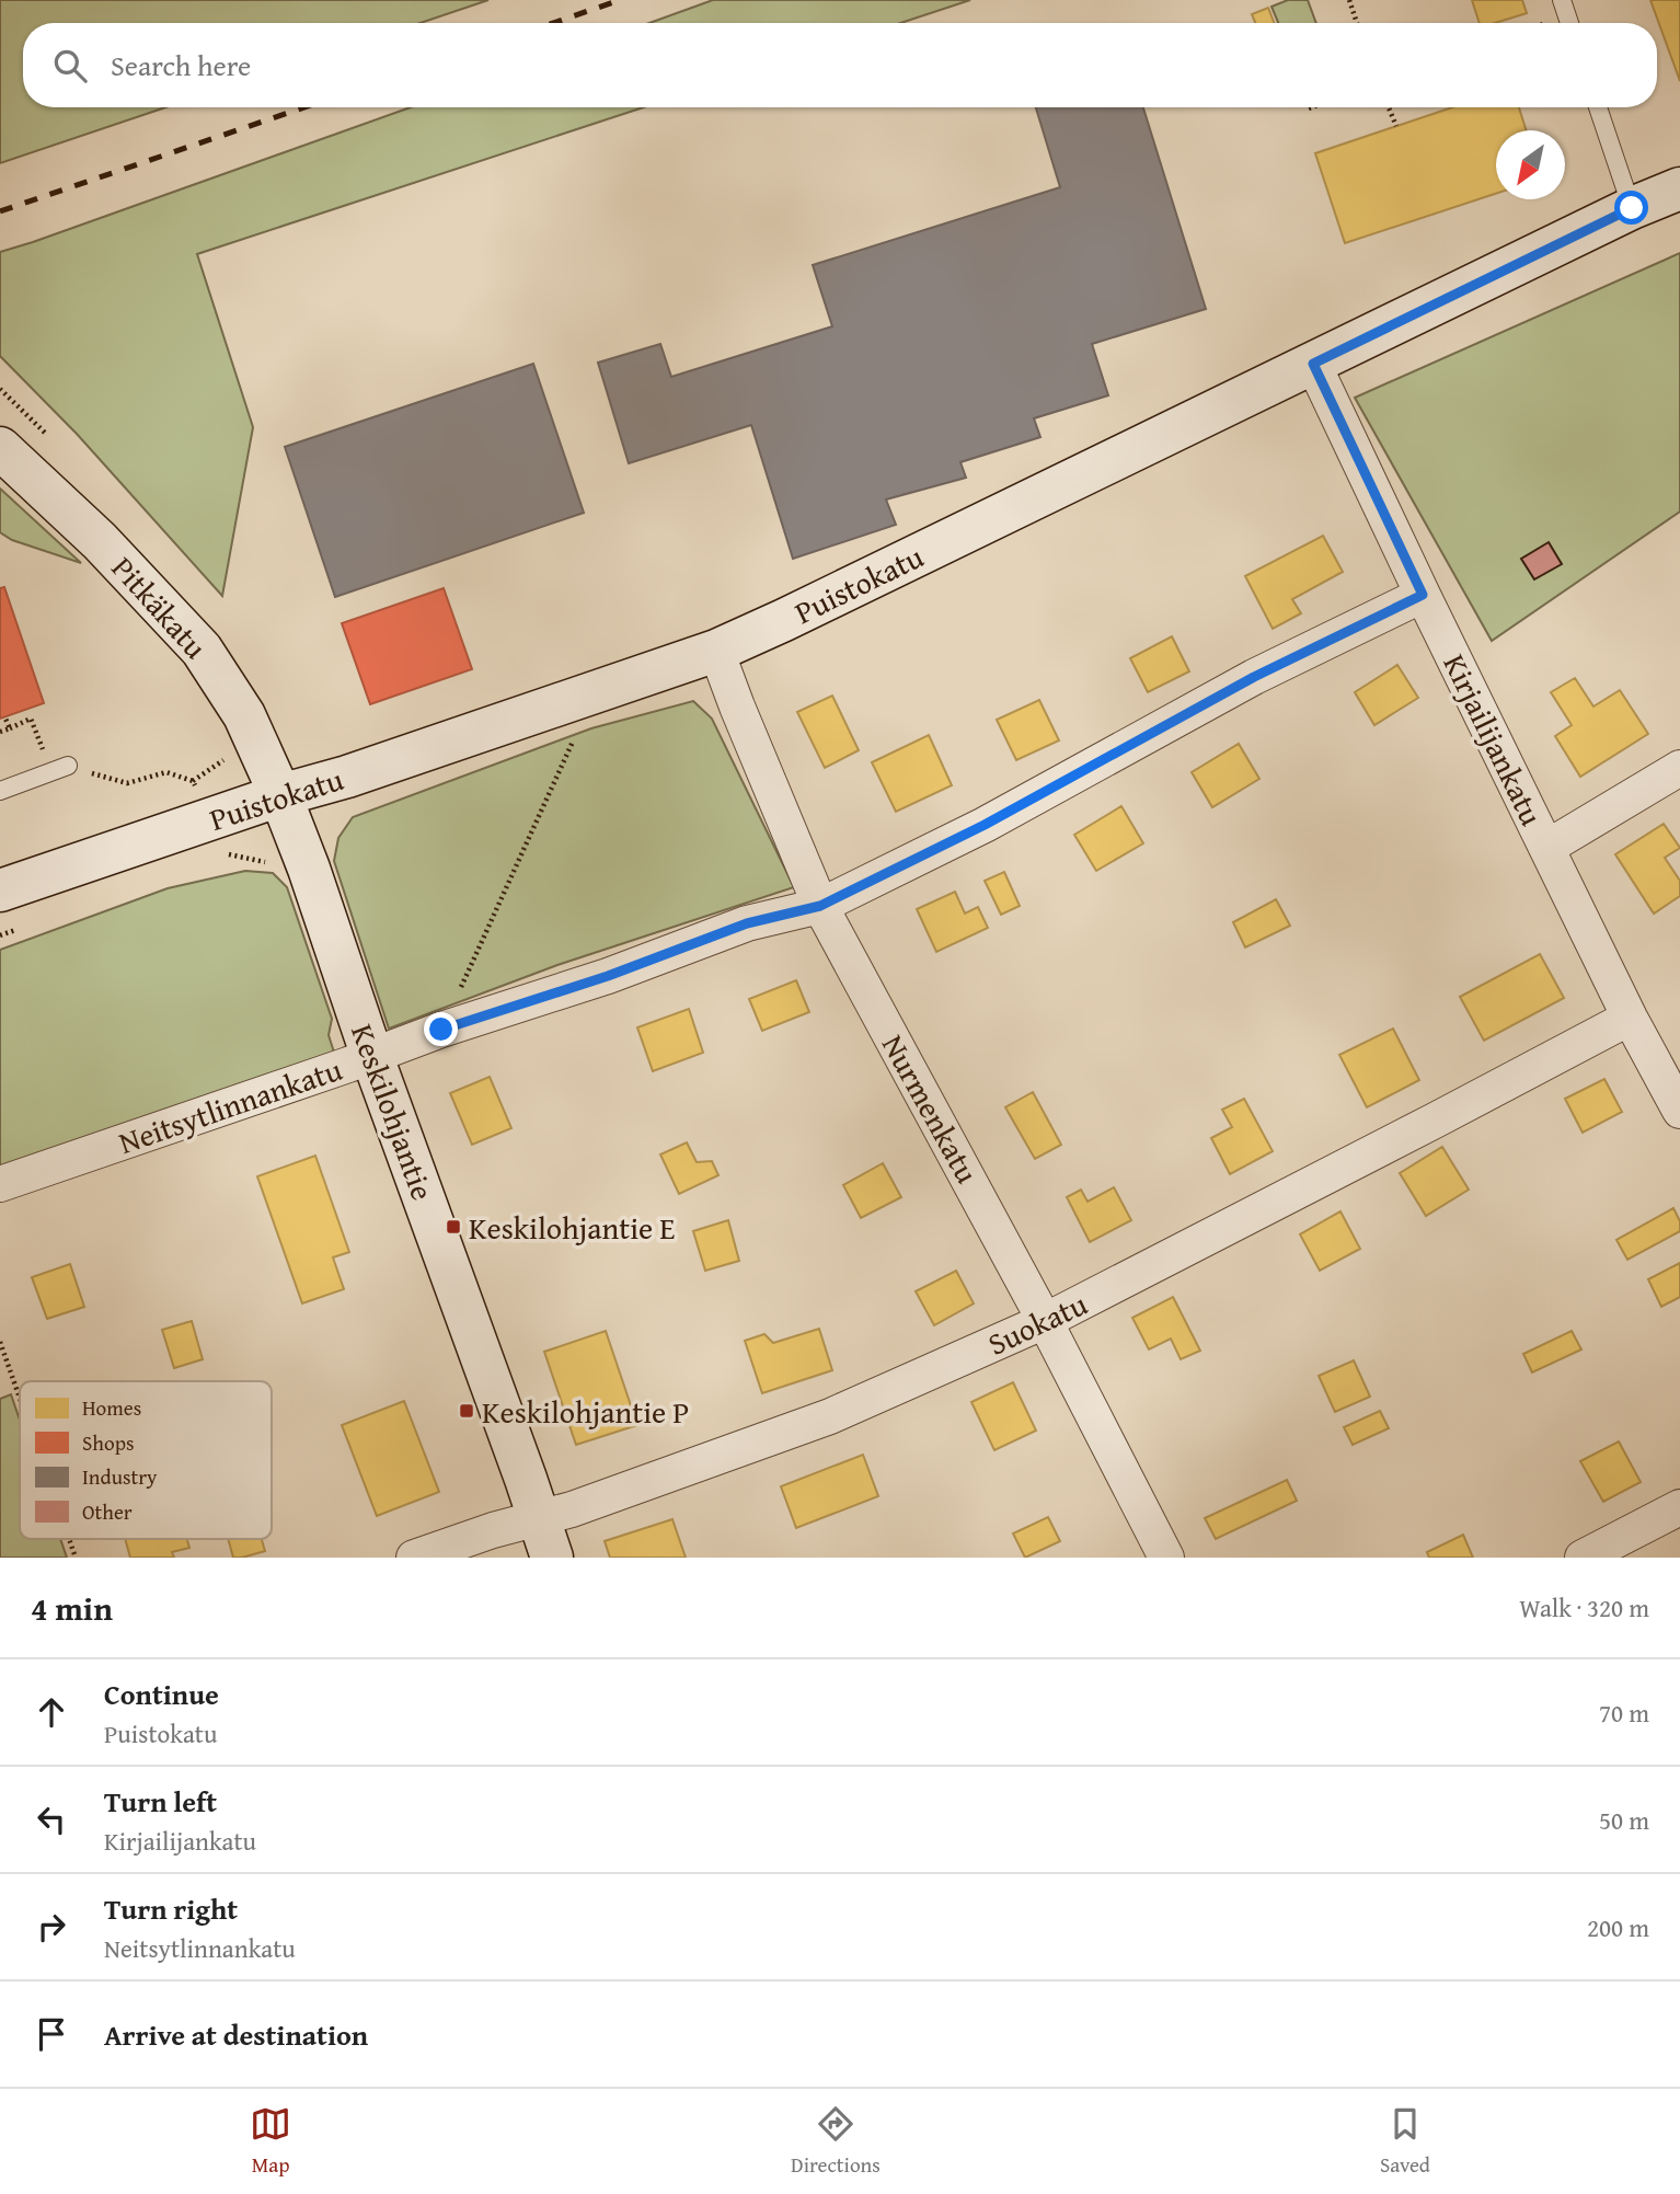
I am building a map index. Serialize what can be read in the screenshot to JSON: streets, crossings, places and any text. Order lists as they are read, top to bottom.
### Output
{
  "streets": {
    "street": [
      "Puistokatu",
      "Pitkäkatu",
      "Kirjailijankatu",
      "Neitsytlinnankatu",
      "Nurmenkatu",
      "Keskilohjantie",
      "Suokatu"
    ]
  },
  "crossings": [
    ["Puistokatu", "Pitkäkatu"],
    ["Puistokatu", "Kirjailijankatu"],
    ["Puistokatu", "Nurmenkatu"],
    ["Puistokatu", "Keskilohjantie"],
    ["Pitkäkatu", "Keskilohjantie"],
    ["Kirjailijankatu", "Neitsytlinnankatu"],
    ["Kirjailijankatu", "Suokatu"],
    ["Neitsytlinnankatu", "Nurmenkatu"],
    ["Neitsytlinnankatu", "Keskilohjantie"],
    ["Nurmenkatu", "Suokatu"],
    ["Keskilohjantie", "Suokatu"]
  ],
  "places": {
    "transit": ["Keskilohjantie E", "Keskilohjantie P"]
  },
  "legend": [
    "Homes",
    "Shops",
    "Industry",
    "Other"
  ],
  "north": "bottom left",
  "page": {
    "search": "Search here",
    "heading": ["4 min", "Walk · 320 m"],
    "list": [
      ["Continue", "Puistokatu", "70 m"],
      ["Turn left", "Kirjailijankatu", "50 m"],
      ["Turn right", "Neitsytlinnankatu", "200 m"],
      "Arrive at destination"
    ],
    "nav": ["Map", "Directions", "Saved"]
  }
}
